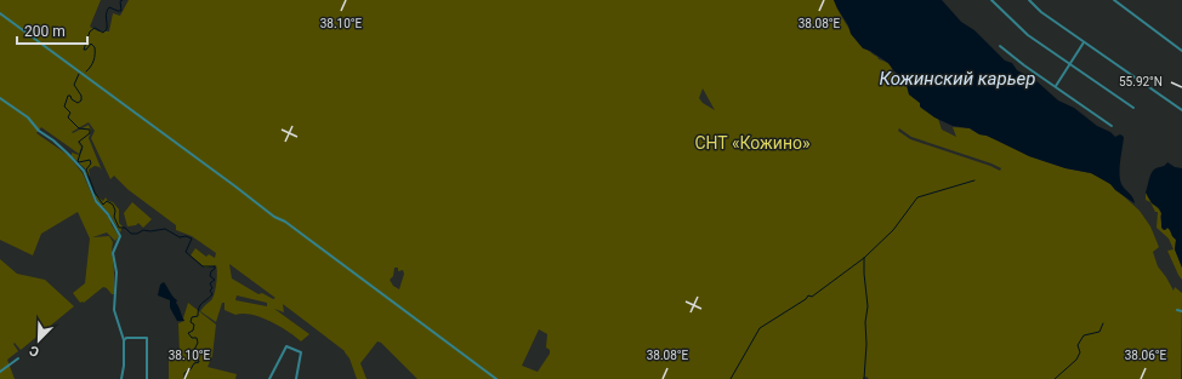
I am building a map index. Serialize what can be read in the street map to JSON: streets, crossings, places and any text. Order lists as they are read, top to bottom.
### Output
{
  "water": ["Кожинский карьер"],
  "parks": ["СНТ «Кожино»"],
  "scale_bar": "200 m",
  "north": "bottom left",
  "coordinates": [
    "38.10°E",
    "38.08°E",
    "55.92°N",
    "38.06°E"
  ]
}
